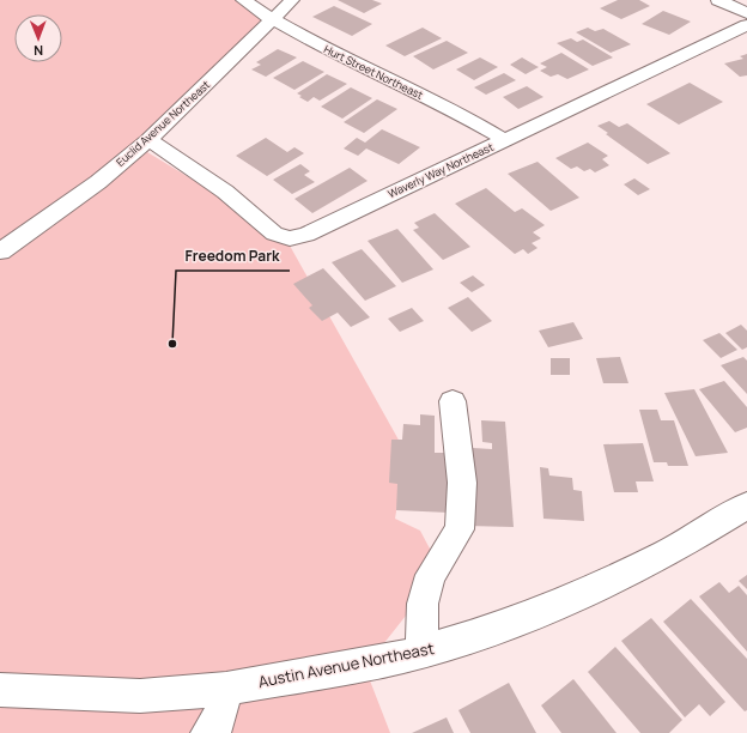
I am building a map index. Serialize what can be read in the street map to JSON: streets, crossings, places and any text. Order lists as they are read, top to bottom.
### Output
{
  "streets": {
    "street": [
      "Hurt Street Northeast",
      "Euclid Avenue Northeast",
      "Waverly Way Northeast",
      "Austin Avenue Northeast"
    ]
  },
  "crossings": [
    ["Hurt Street Northeast", "Euclid Avenue Northeast"],
    ["Hurt Street Northeast", "Waverly Way Northeast"],
    ["Euclid Avenue Northeast", "Waverly Way Northeast"]
  ],
  "places": ["Freedom Park"],
  "north": "bottom"
}
